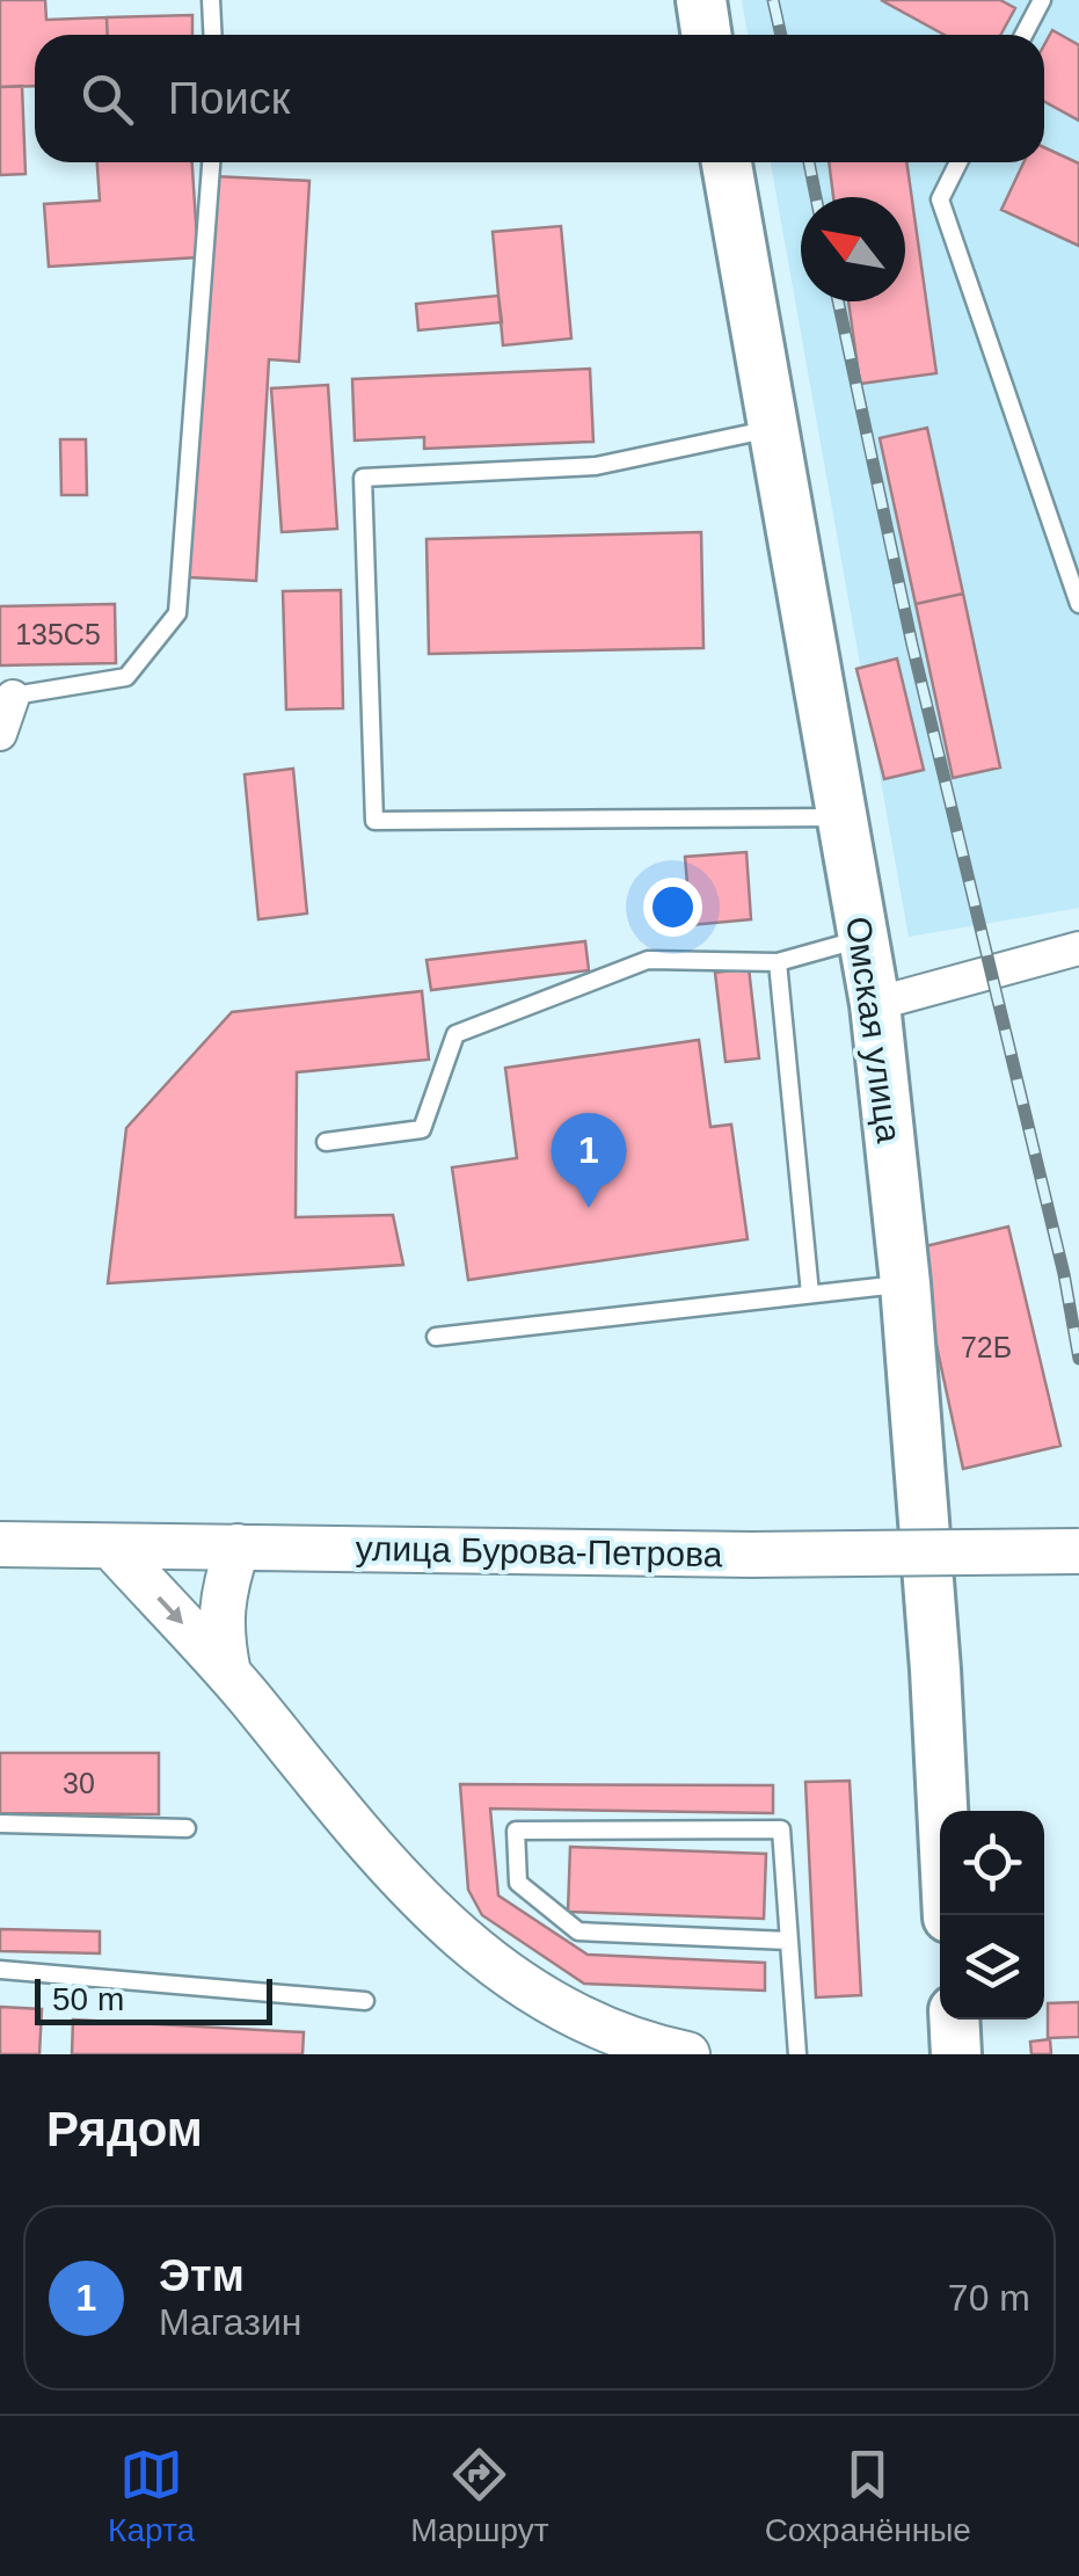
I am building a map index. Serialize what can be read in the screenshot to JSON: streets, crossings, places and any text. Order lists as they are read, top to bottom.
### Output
{
  "streets": {
    "main road": ["Омская улица", "улица Бурова-Петрова"]
  },
  "house_numbers": ["135C5", "72Б", "30"],
  "scale_bar": "50 m",
  "north": "top left",
  "page": {
    "search": "Поиск",
    "pins": "1",
    "scale": "50 m",
    "heading": "Рядом",
    "list": [
      {
        "mark": "1",
        "name": "Этм",
        "note": "Магазин",
        "value": "70 m"
      }
    ],
    "nav": ["Карта", "Маршрут", "Сохранённые"]
  }
}
